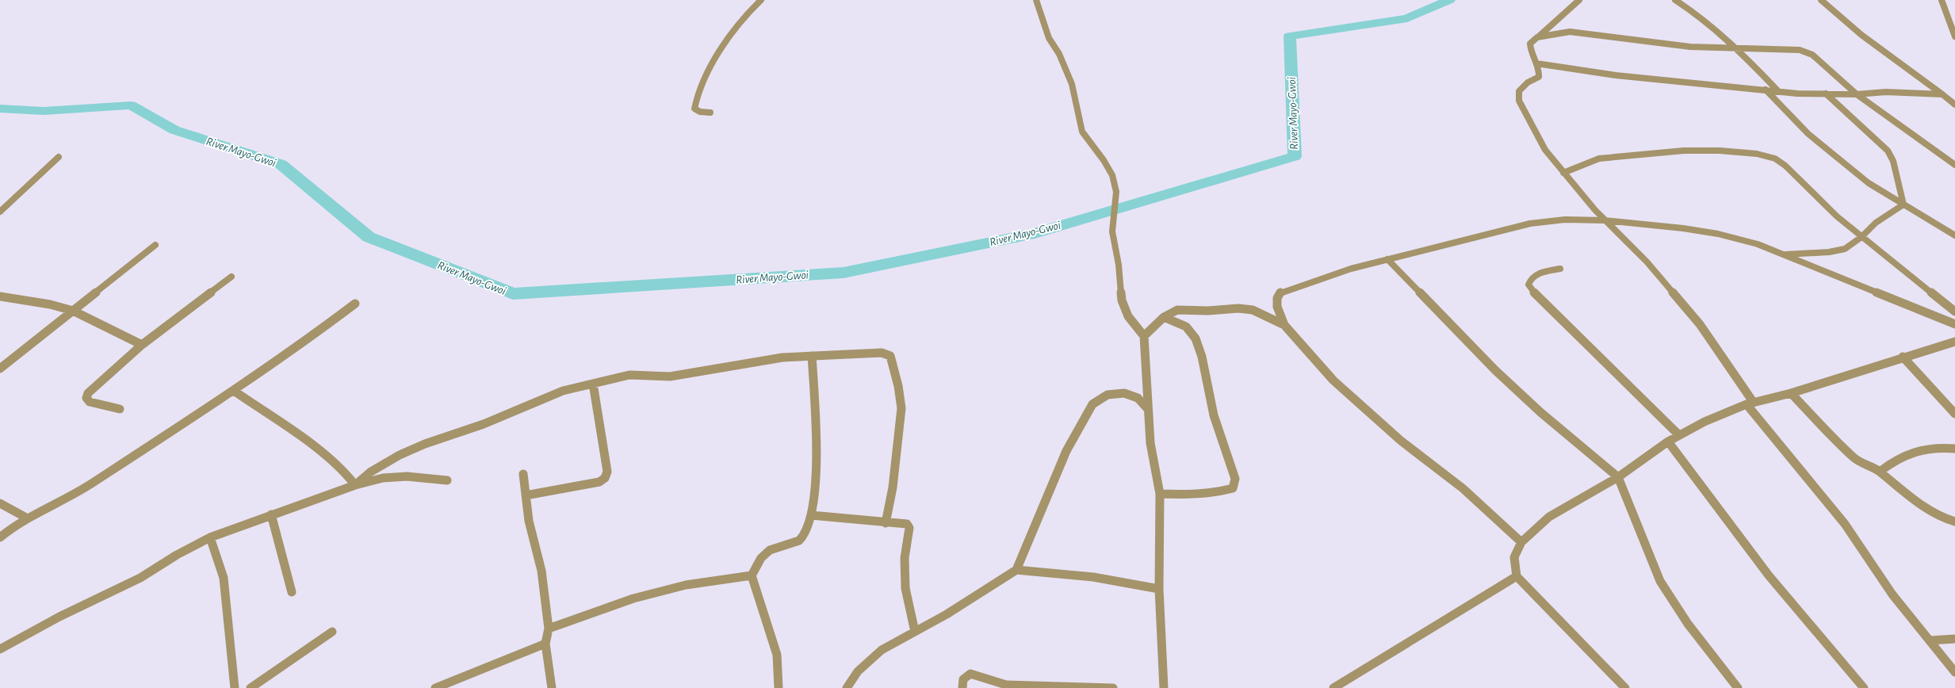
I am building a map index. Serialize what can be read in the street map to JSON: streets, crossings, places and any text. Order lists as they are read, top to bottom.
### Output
{
  "water": ["River Mayo-Gwoi"]
}
